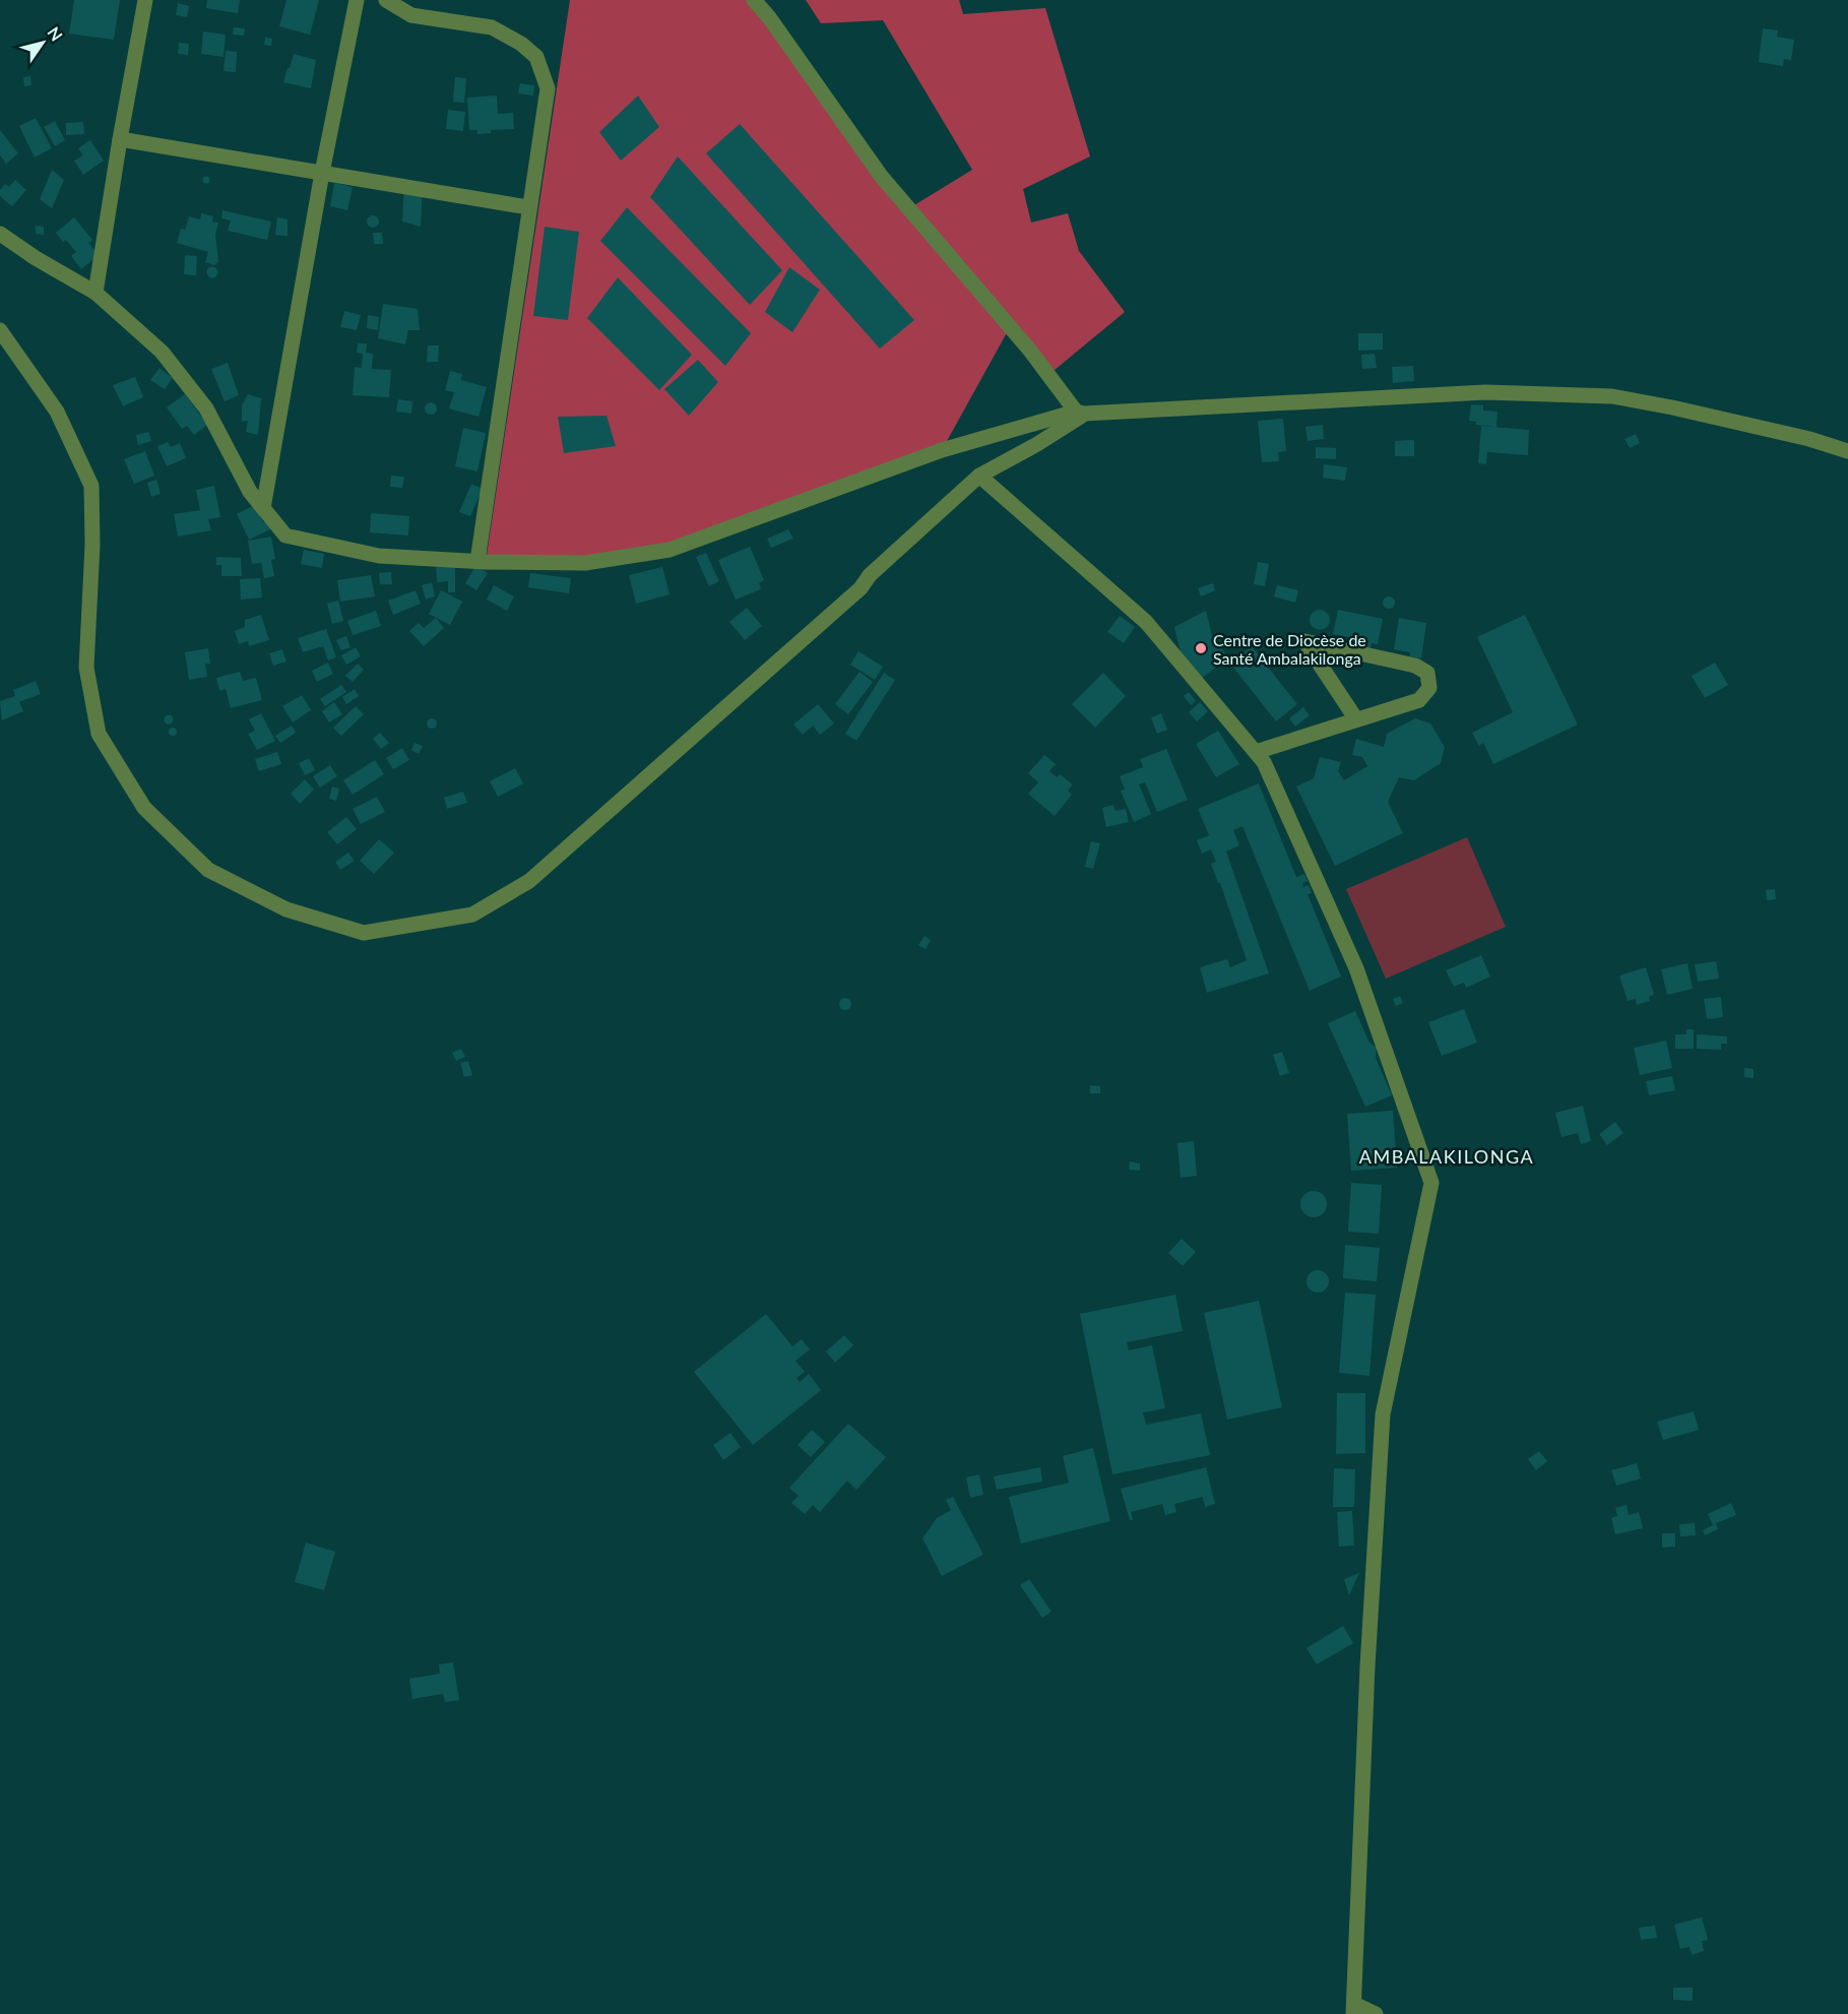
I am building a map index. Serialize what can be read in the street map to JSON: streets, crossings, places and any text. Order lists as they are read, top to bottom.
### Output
{
  "districts": ["AMBALAKILONGA"],
  "places": ["Centre de Diocèse de Santé Ambalakilonga"],
  "north": "top right"
}
